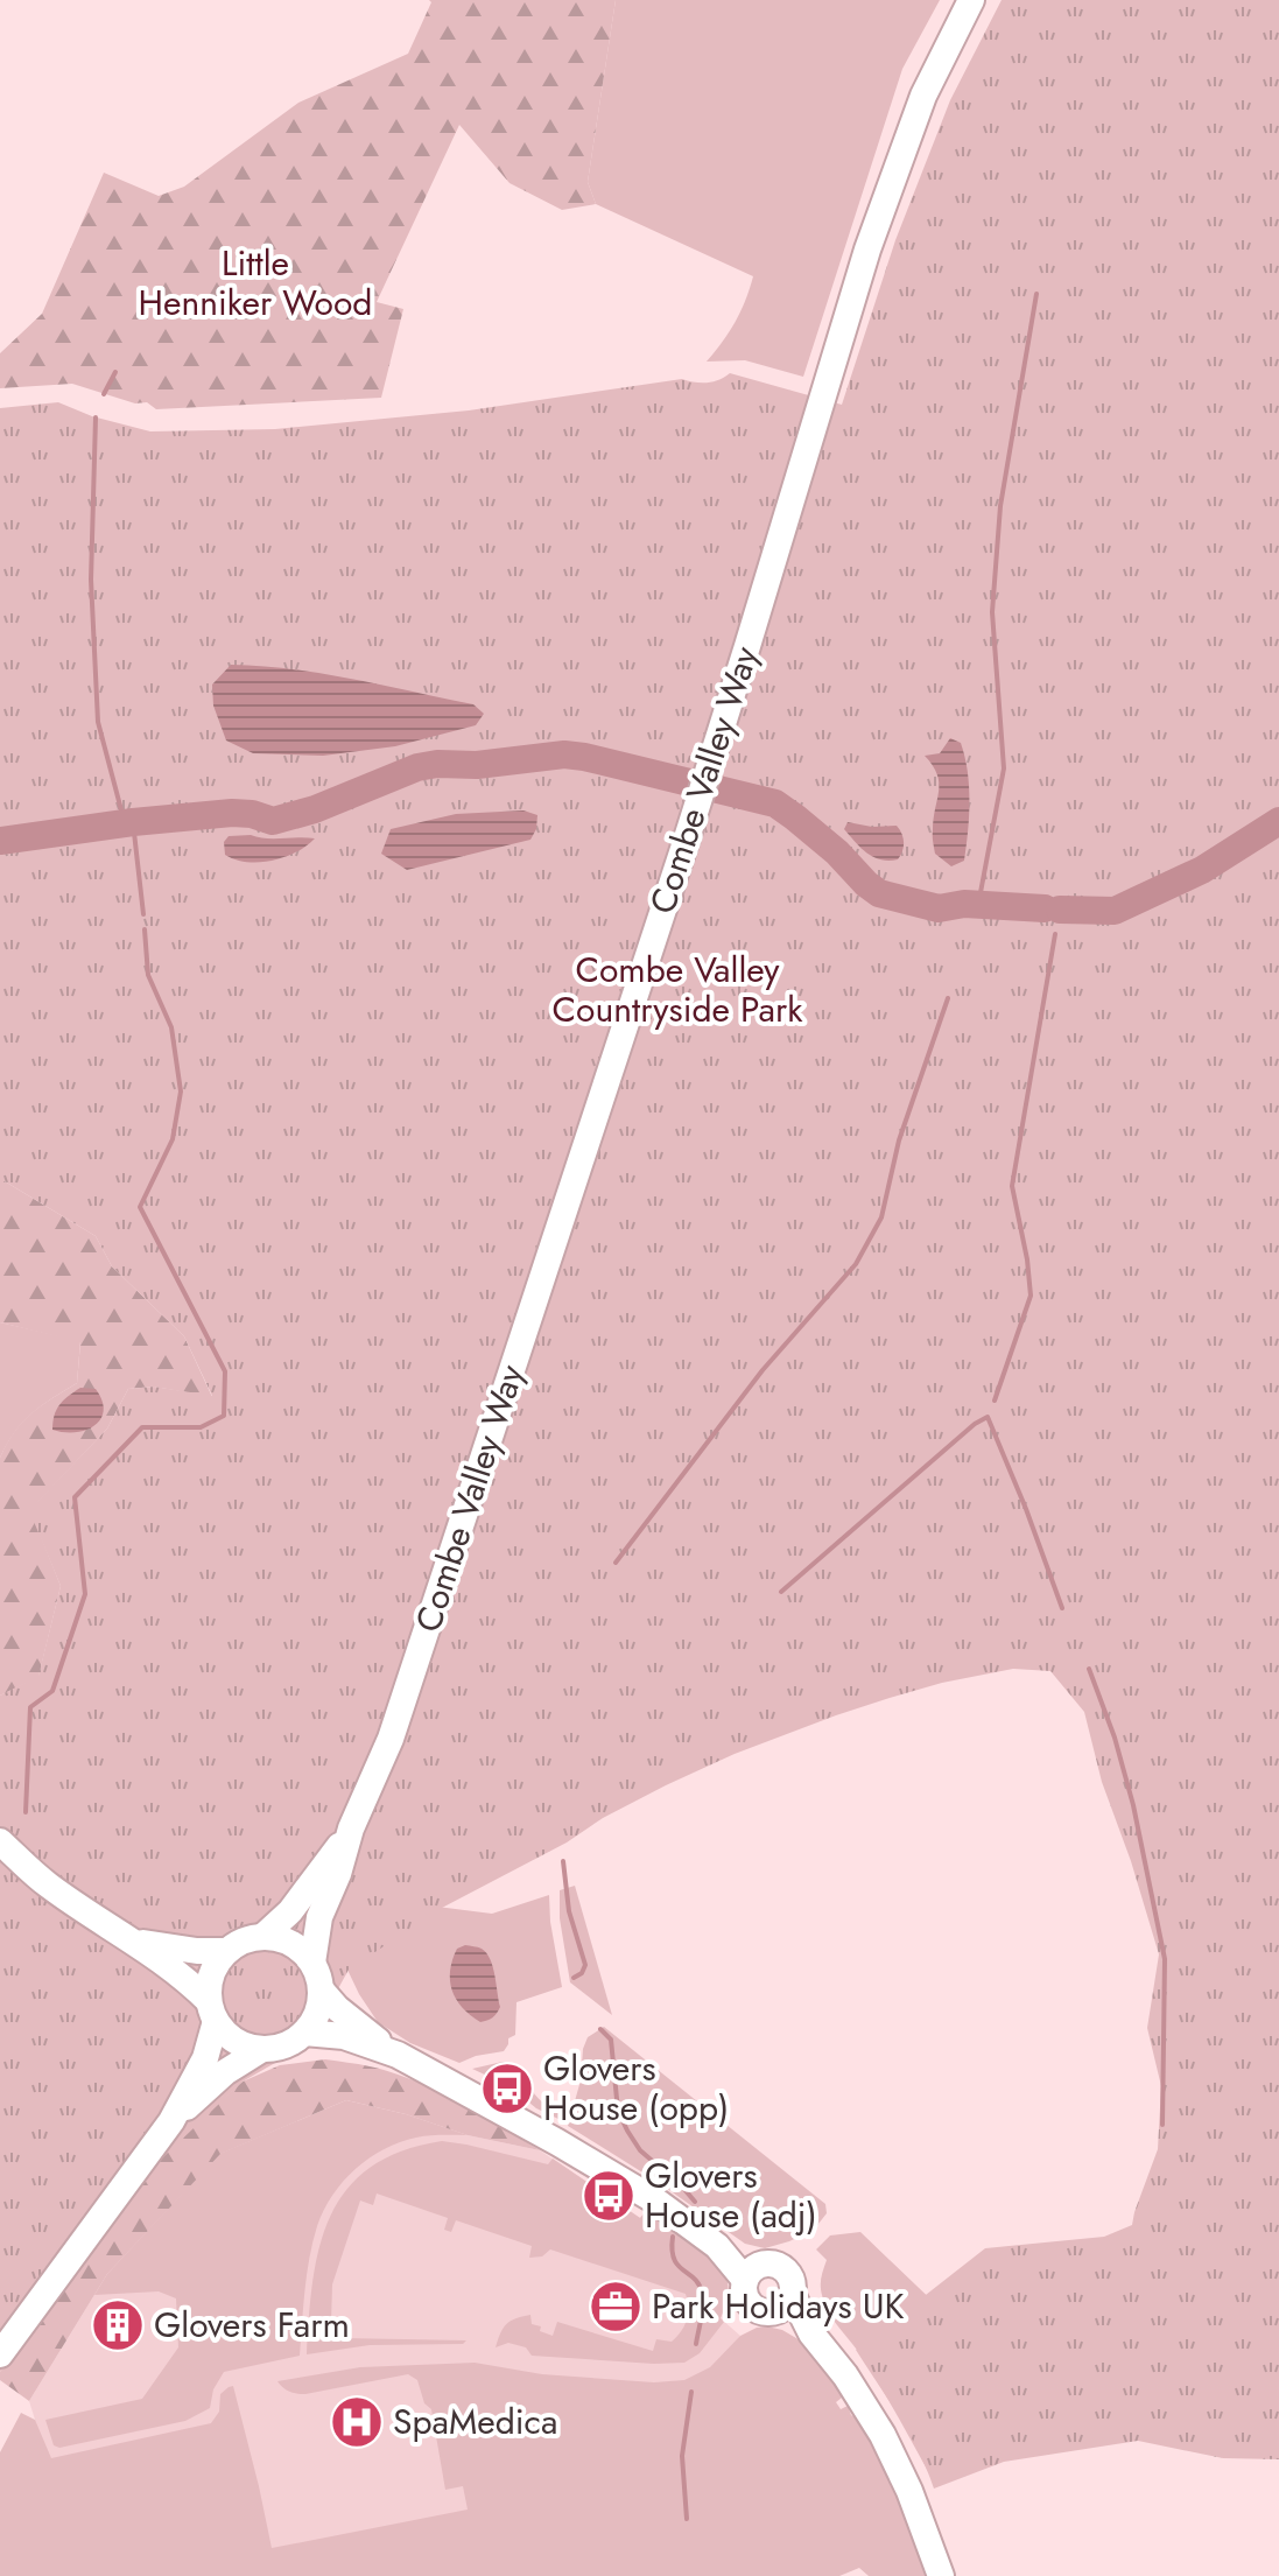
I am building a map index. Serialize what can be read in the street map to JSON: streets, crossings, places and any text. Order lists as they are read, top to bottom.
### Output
{
  "streets": {
    "main road": ["Combe Valley Way"]
  },
  "parks": ["Little Henniker Wood", "Combe Valley Countryside Park"],
  "places": {
    "bus stop": ["Glovers House (opp)", "Glovers House (adj)"],
    "office": ["Park Holidays UK"],
    "building": ["Glovers Farm"],
    "hospital": ["SpaMedica"]
  }
}
